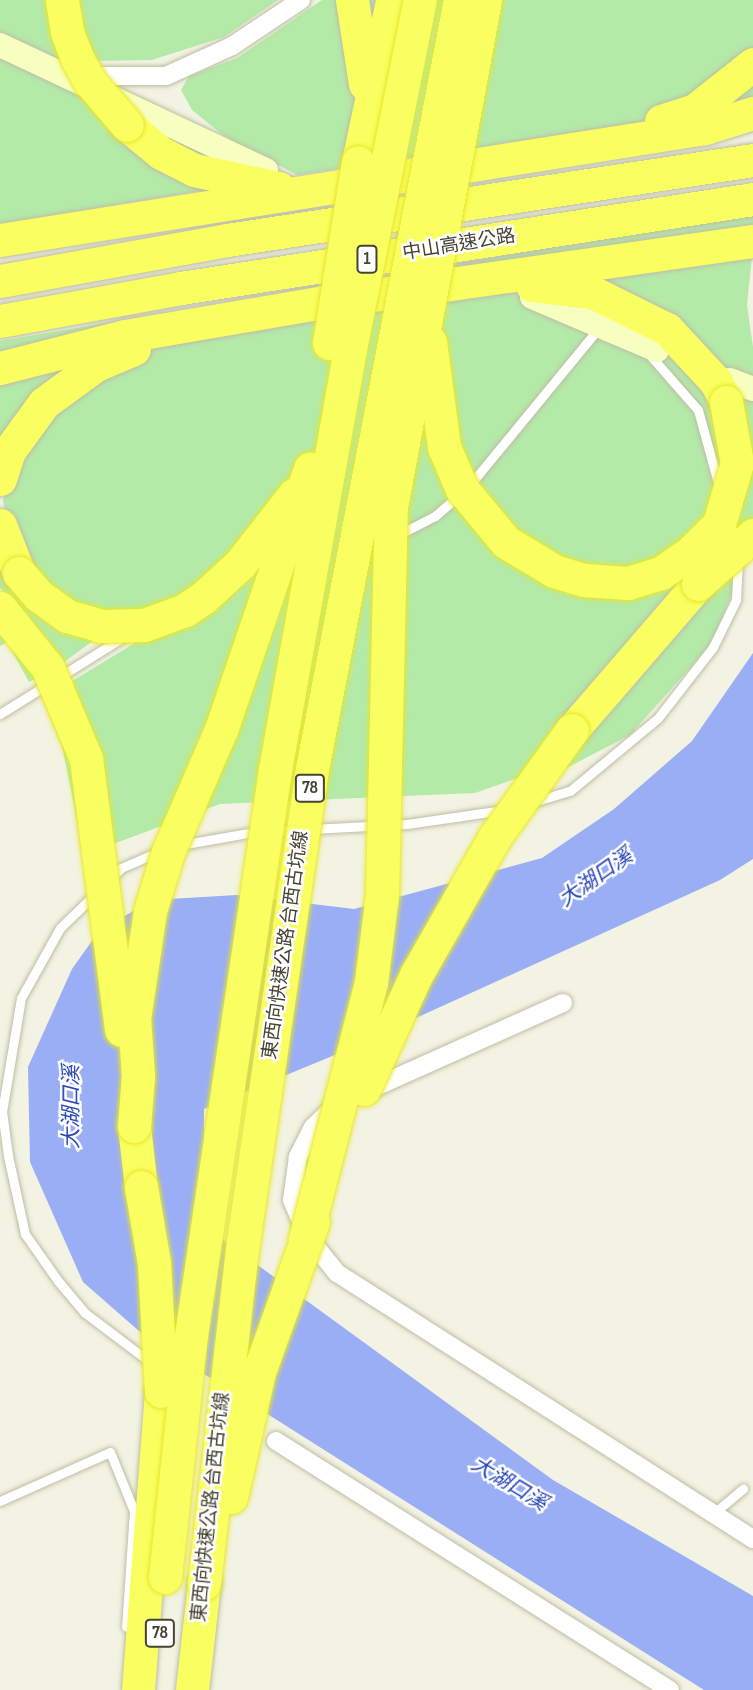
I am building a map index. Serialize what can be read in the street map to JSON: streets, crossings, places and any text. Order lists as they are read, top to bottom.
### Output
{
  "streets": {
    "highway": [
      "中山高速公路",
      "1",
      "78",
      "東西向快速公路 台西古坑線"
    ]
  },
  "water": ["大湖口溪"]
}
